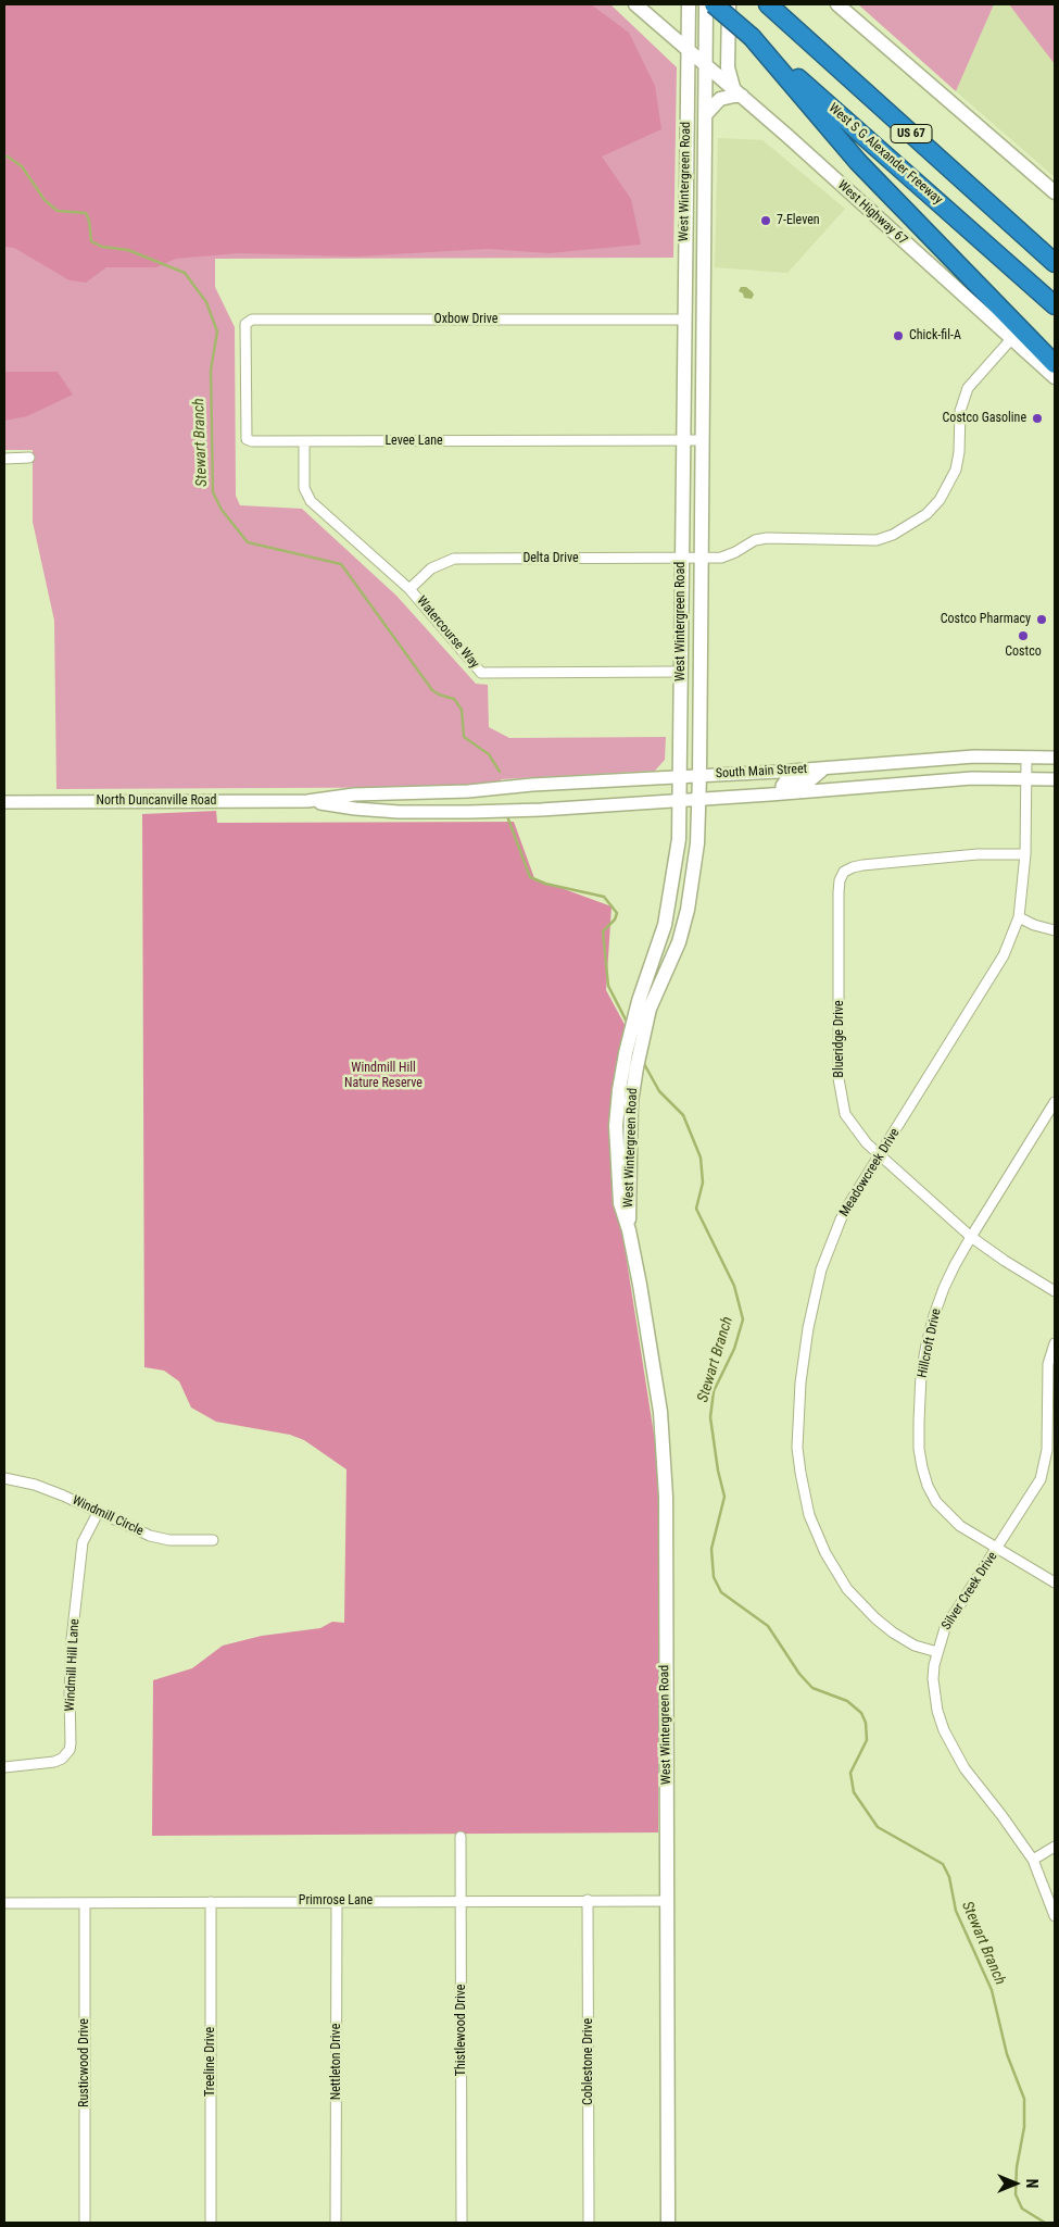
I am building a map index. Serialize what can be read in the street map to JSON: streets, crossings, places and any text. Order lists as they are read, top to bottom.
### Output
{
  "streets": {
    "highway": ["US 67", "West S G Alexander Freeway"],
    "main road": ["West Wintergreen Road", "West Highway 67"],
    "street": [
      "Oxbow Drive",
      "Levee Lane",
      "Delta Drive",
      "Watercourse Way",
      "South Main Street",
      "North Duncanville Road",
      "Blueridge Drive",
      "Meadowcreek Drive",
      "Hillcroft Drive",
      "Windmill Circle",
      "Silver Creek Drive",
      "Windmill Hill Lane",
      "Primrose Lane",
      "Thistlewood Drive",
      "Treeline Drive",
      "Nettleton Drive",
      "Coblestone Drive",
      "Rusticwood Drive"
    ]
  },
  "crossings": [
    ["West Wintergreen Road", "West Highway 67"],
    ["West Wintergreen Road", "Oxbow Drive"],
    ["West Wintergreen Road", "Levee Lane"],
    ["West Wintergreen Road", "Delta Drive"],
    ["West Wintergreen Road", "Watercourse Way"],
    ["West Wintergreen Road", "South Main Street"],
    ["West Wintergreen Road", "Primrose Lane"],
    ["West Highway 67", "Delta Drive"],
    ["Oxbow Drive", "Levee Lane"],
    ["Levee Lane", "Watercourse Way"],
    ["Delta Drive", "Watercourse Way"],
    ["South Main Street", "North Duncanville Road"],
    ["South Main Street", "Meadowcreek Drive"],
    ["Blueridge Drive", "Meadowcreek Drive"],
    ["Blueridge Drive", "Hillcroft Drive"],
    ["Meadowcreek Drive", "Silver Creek Drive"],
    ["Hillcroft Drive", "Silver Creek Drive"],
    ["Windmill Circle", "Windmill Hill Lane"],
    ["Primrose Lane", "Thistlewood Drive"],
    ["Primrose Lane", "Treeline Drive"],
    ["Primrose Lane", "Nettleton Drive"],
    ["Primrose Lane", "Coblestone Drive"],
    ["Primrose Lane", "Rusticwood Drive"]
  ],
  "water": ["Stewart Branch"],
  "parks": ["Windmill Hill Nature Reserve"],
  "places": [
    "7-Eleven",
    "Chick-fil-A",
    "Costco Gasoline",
    "Costco Pharmacy",
    "Costco"
  ],
  "north": "right"
}
